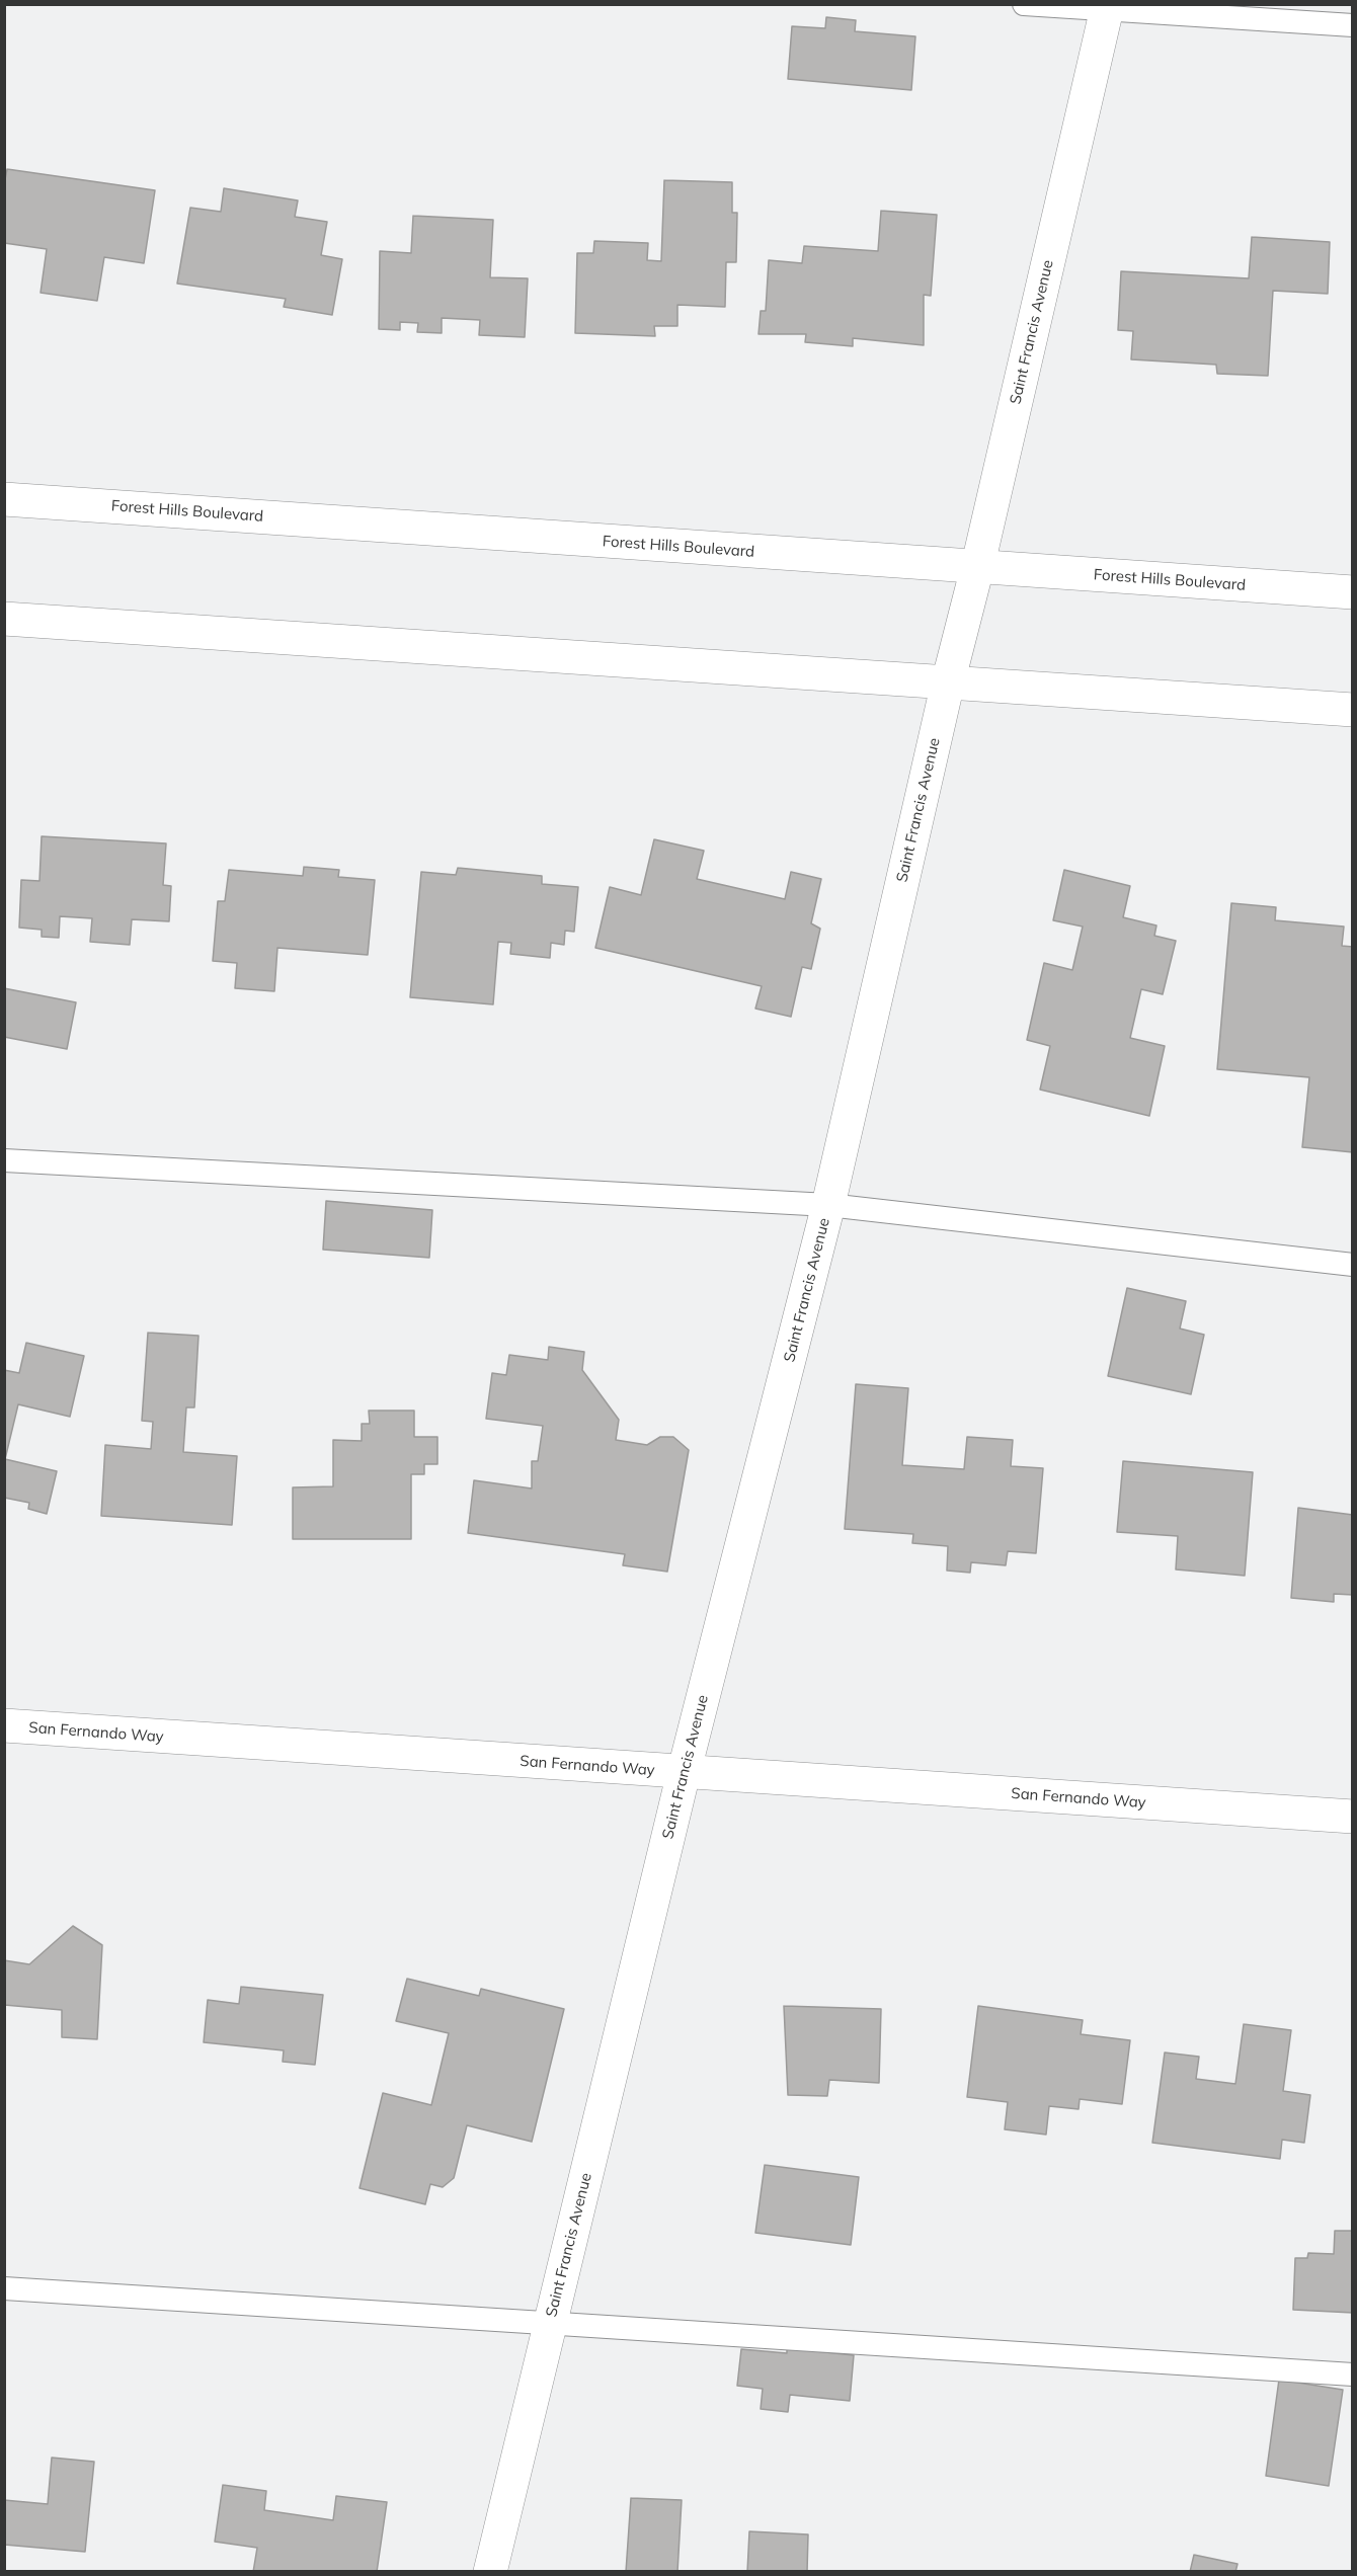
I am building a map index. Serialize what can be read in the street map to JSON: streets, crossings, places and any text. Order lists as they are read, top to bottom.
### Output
{
  "streets": {
    "street": ["Saint Francis Avenue", "Forest Hills Boulevard", "San Fernando Way"]
  },
  "crossings": [
    ["Saint Francis Avenue", "Forest Hills Boulevard"],
    ["Saint Francis Avenue", "San Fernando Way"]
  ]
}
